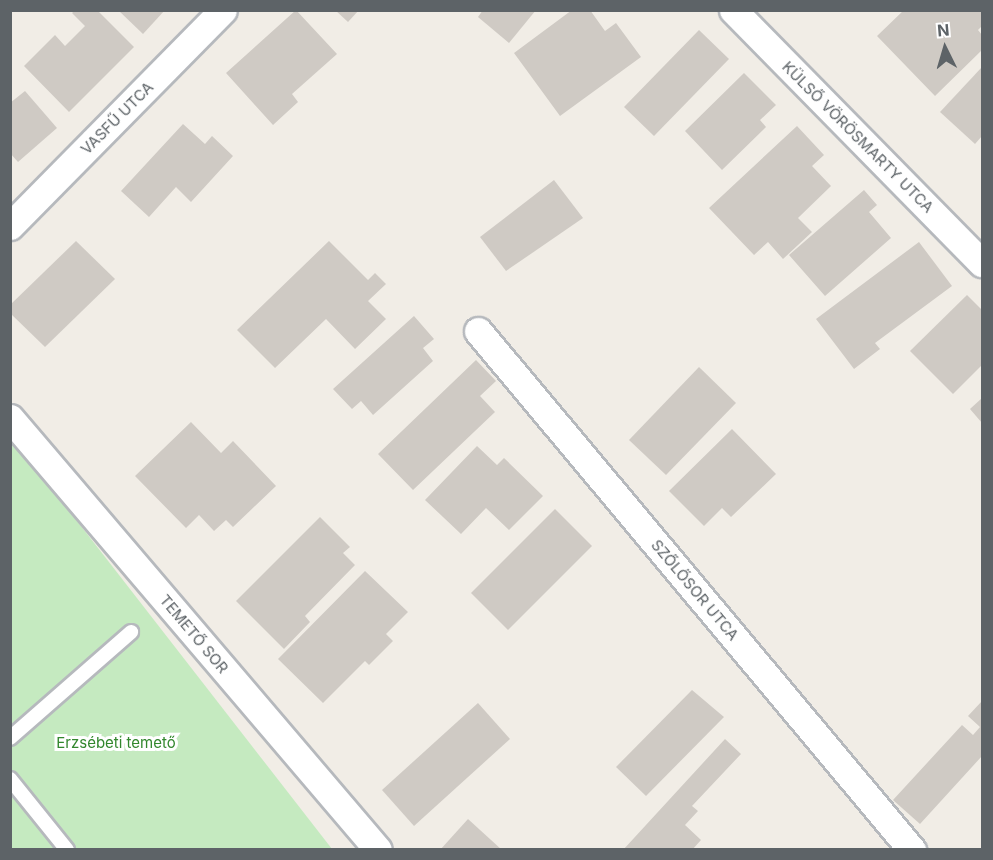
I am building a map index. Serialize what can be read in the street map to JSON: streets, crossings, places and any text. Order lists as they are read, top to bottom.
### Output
{
  "streets": {
    "street": [
      "VASFŰ UTCA",
      "KÜLSŐ VÖRÖSMARTY UTCA",
      "SZŐLŐSOR UTCA",
      "TEMETŐ SOR"
    ]
  },
  "parks": ["Erzsébeti temető"],
  "north": "top"
}
